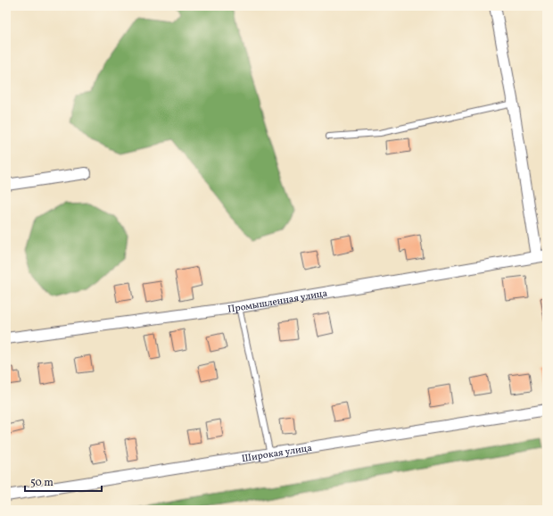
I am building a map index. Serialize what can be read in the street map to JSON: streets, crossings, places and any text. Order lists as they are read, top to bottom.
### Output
{
  "streets": {
    "street": ["Промышленная улица", "Широкая улица"]
  },
  "scale_bar": "50 m"
}
